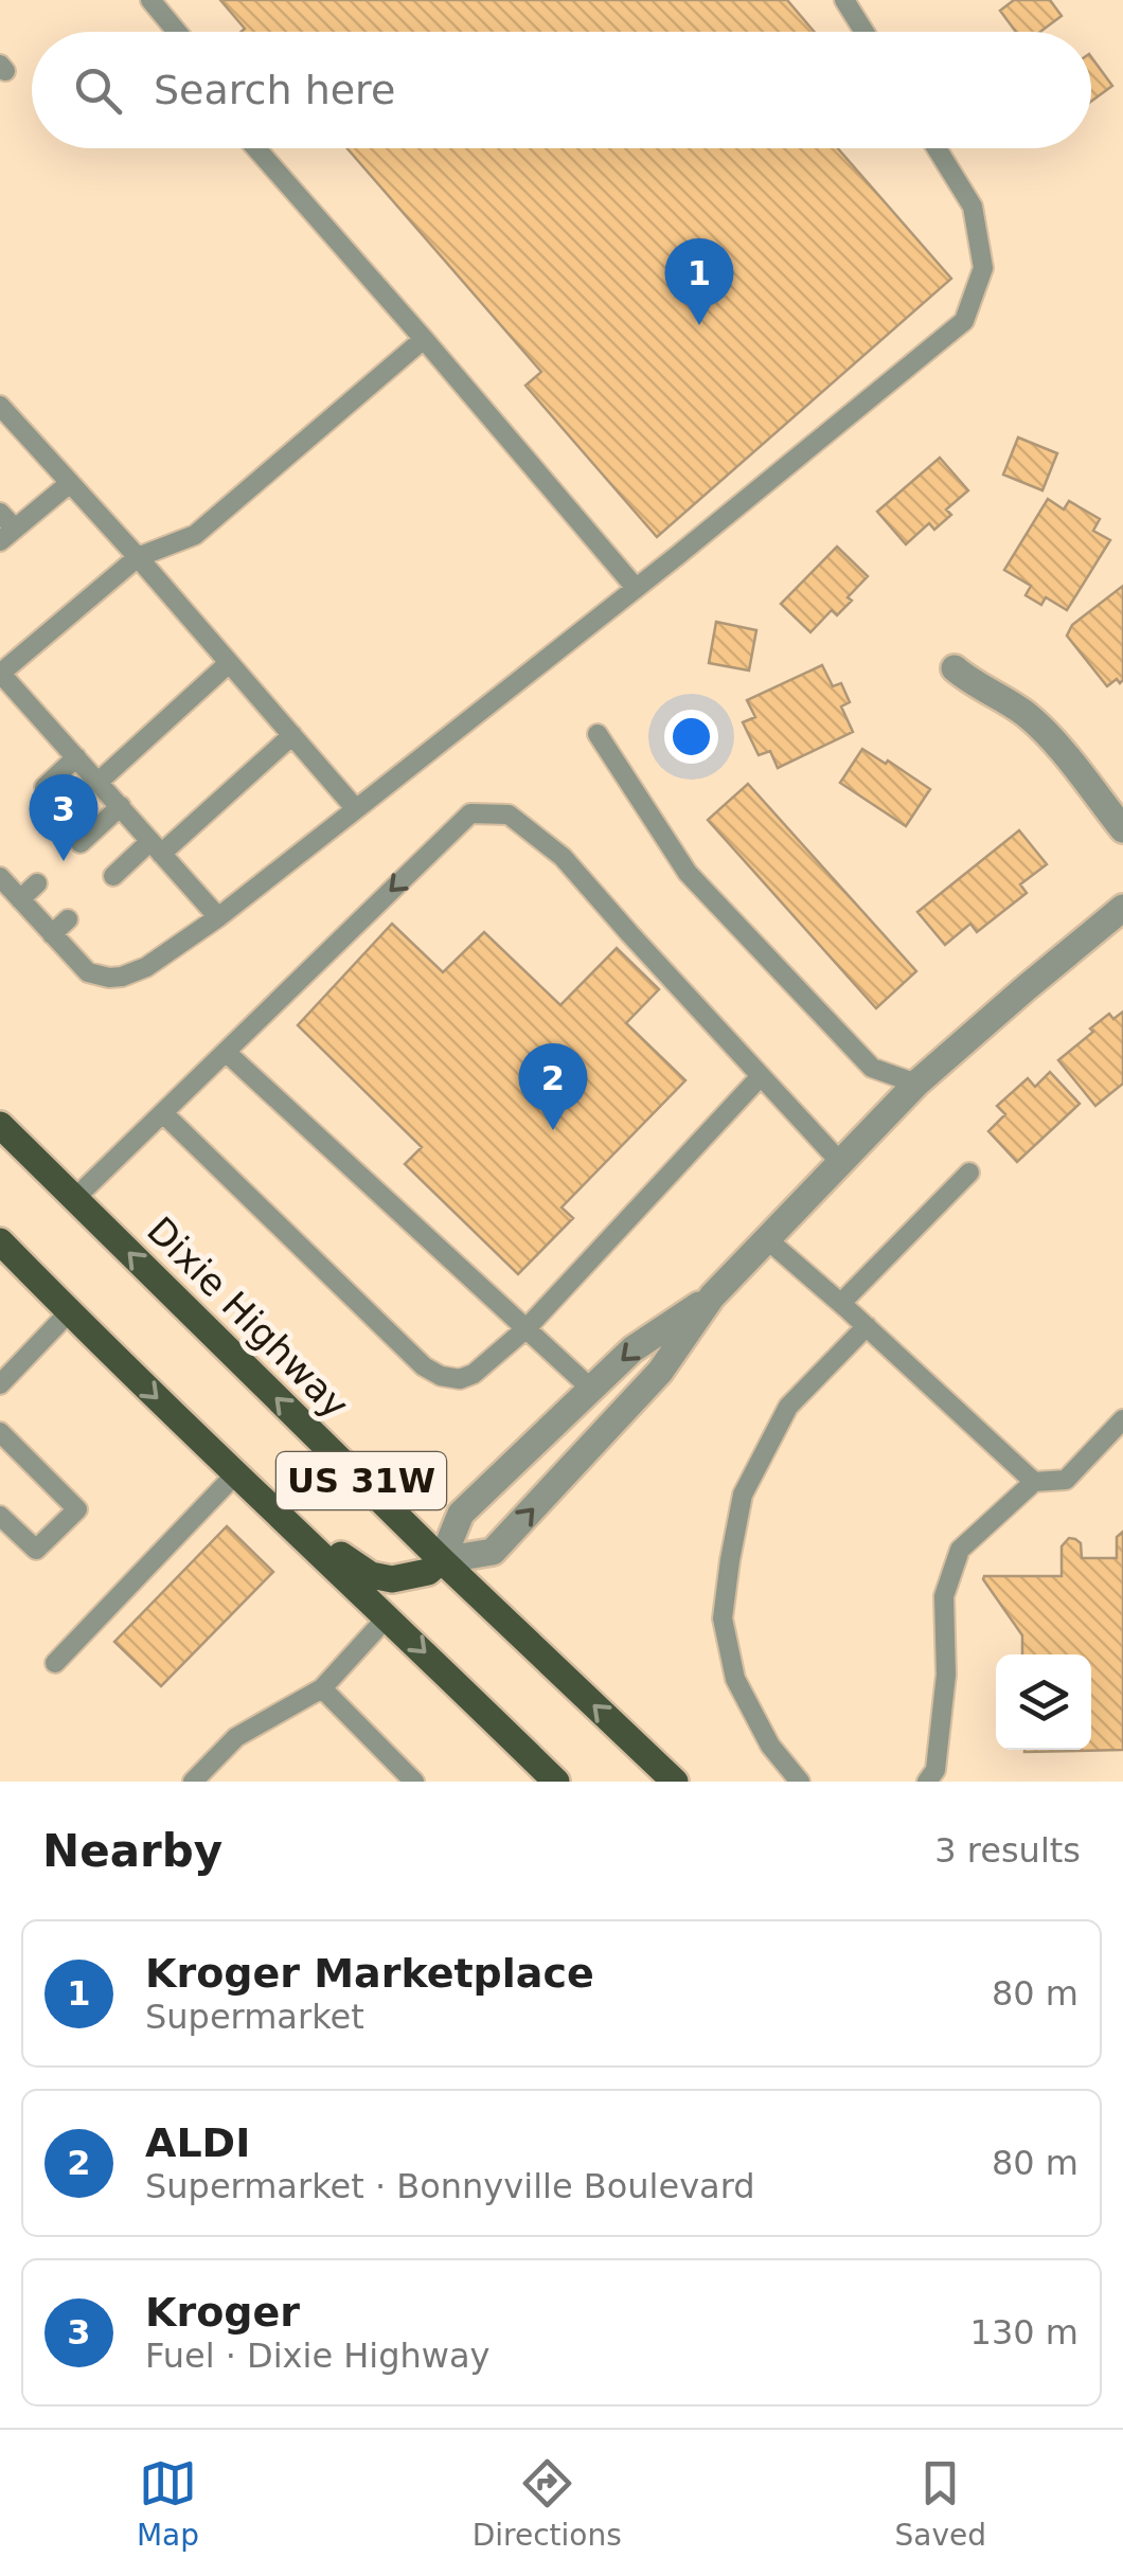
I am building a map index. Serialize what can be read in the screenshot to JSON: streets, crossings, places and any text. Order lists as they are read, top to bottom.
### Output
{
  "streets": {
    "main road": ["Dixie Highway", "US 31W"]
  },
  "page": {
    "search": "Search here",
    "pins": ["1", "3", "2"],
    "heading": ["Nearby", "3 results"],
    "list": [
      {
        "mark": "1",
        "name": "Kroger Marketplace",
        "note": "Supermarket",
        "value": "80 m"
      },
      {
        "mark": "2",
        "name": "ALDI",
        "note": "Supermarket · Bonnyville Boulevard",
        "value": "80 m"
      },
      {
        "mark": "3",
        "name": "Kroger",
        "note": "Fuel · Dixie Highway",
        "value": "130 m"
      }
    ],
    "nav": ["Map", "Directions", "Saved"]
  }
}
